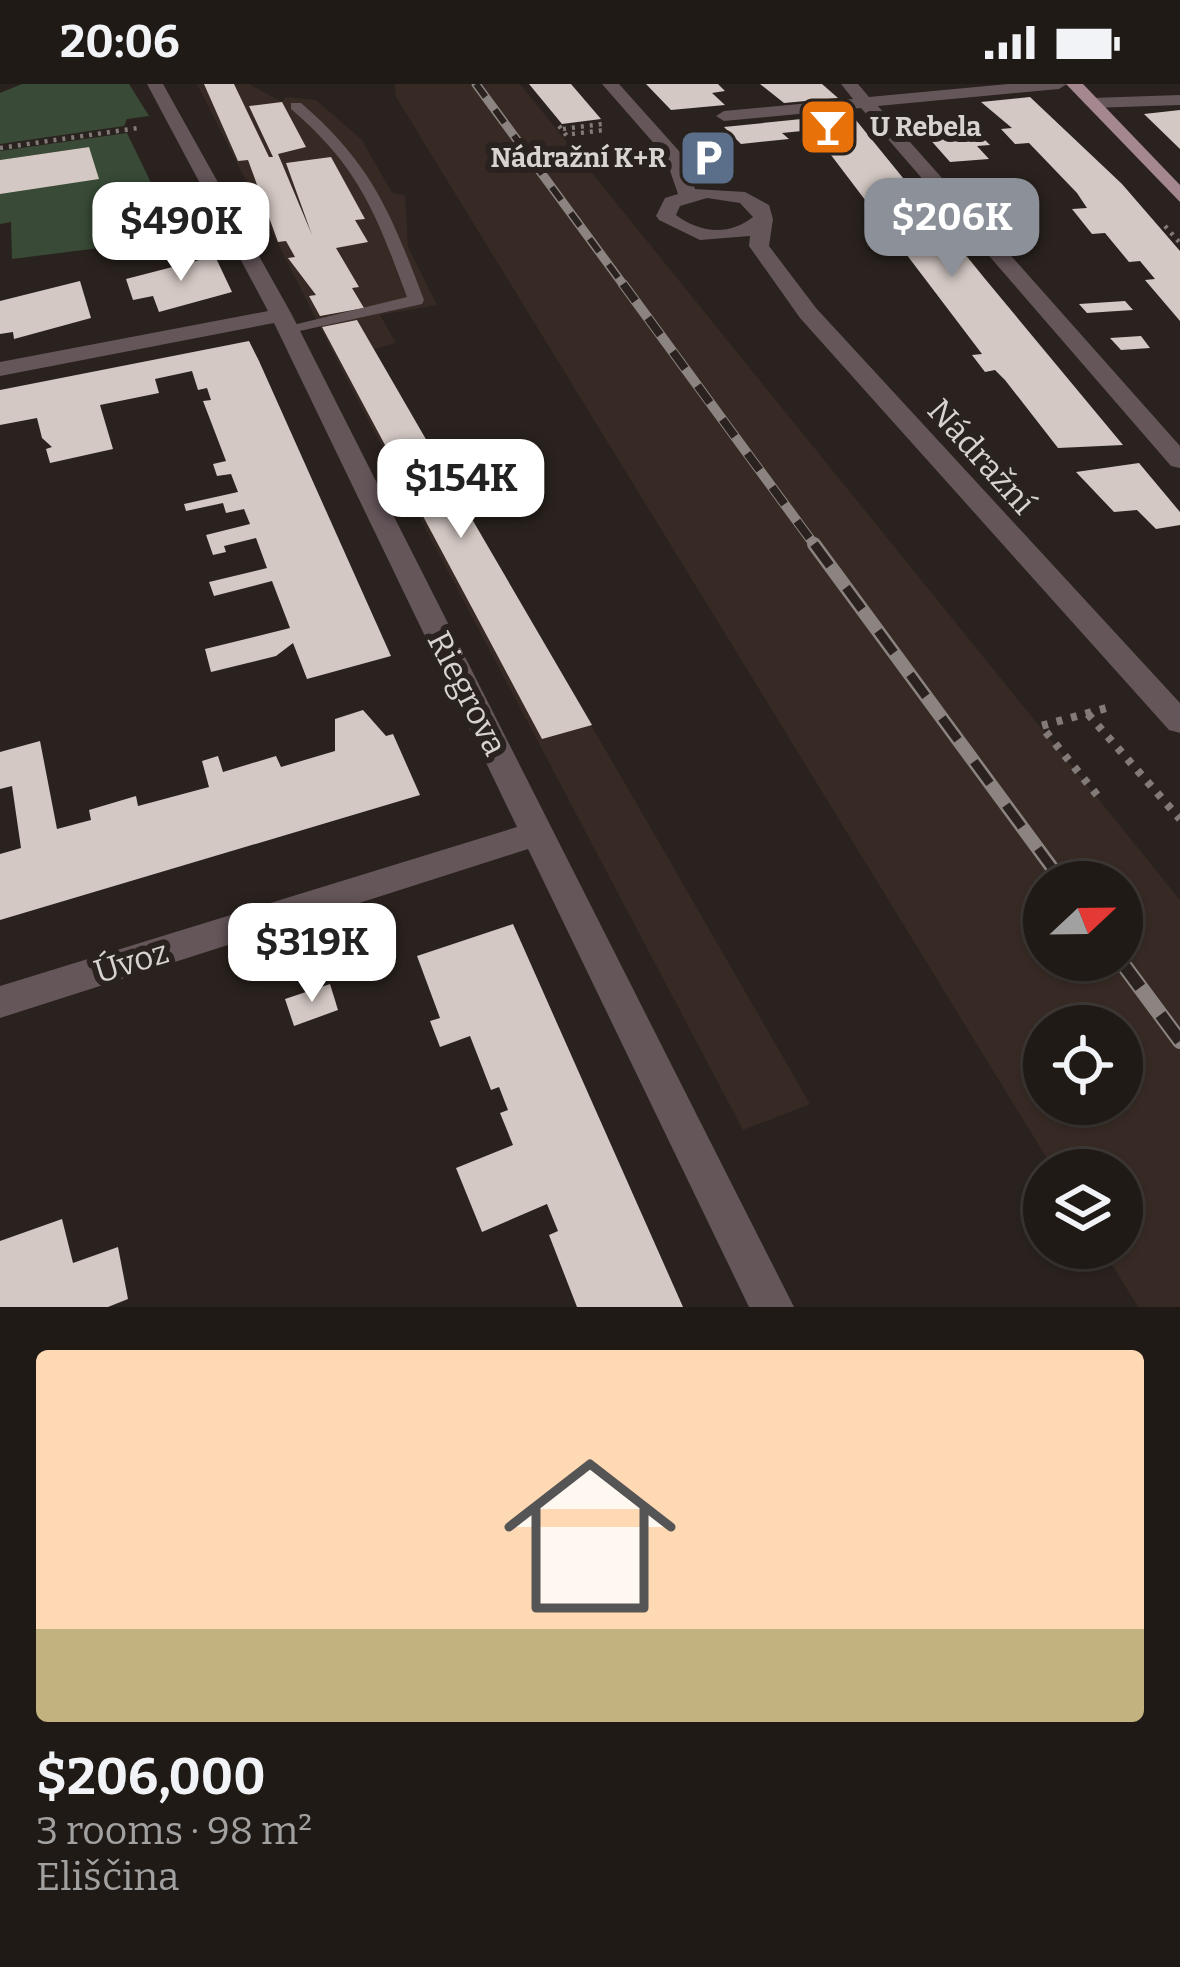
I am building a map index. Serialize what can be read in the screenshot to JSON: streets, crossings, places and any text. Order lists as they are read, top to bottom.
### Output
{
  "streets": {
    "street": ["Nádražní", "Riegrova", "Úvoz"]
  },
  "crossings": [
    ["Riegrova", "Úvoz"]
  ],
  "places": {
    "bar": ["U Rebela"],
    "parking": ["Nádražní K+R"]
  },
  "north": "right",
  "page": {
    "status": "20:06",
    "price": [
      "$206K",
      "$490K",
      "$154K",
      "$319K"
    ],
    "list": [
      {
        "name": "$206,000",
        "note": "3 rooms · 98 m² · Eliščina"
      }
    ]
  }
}
